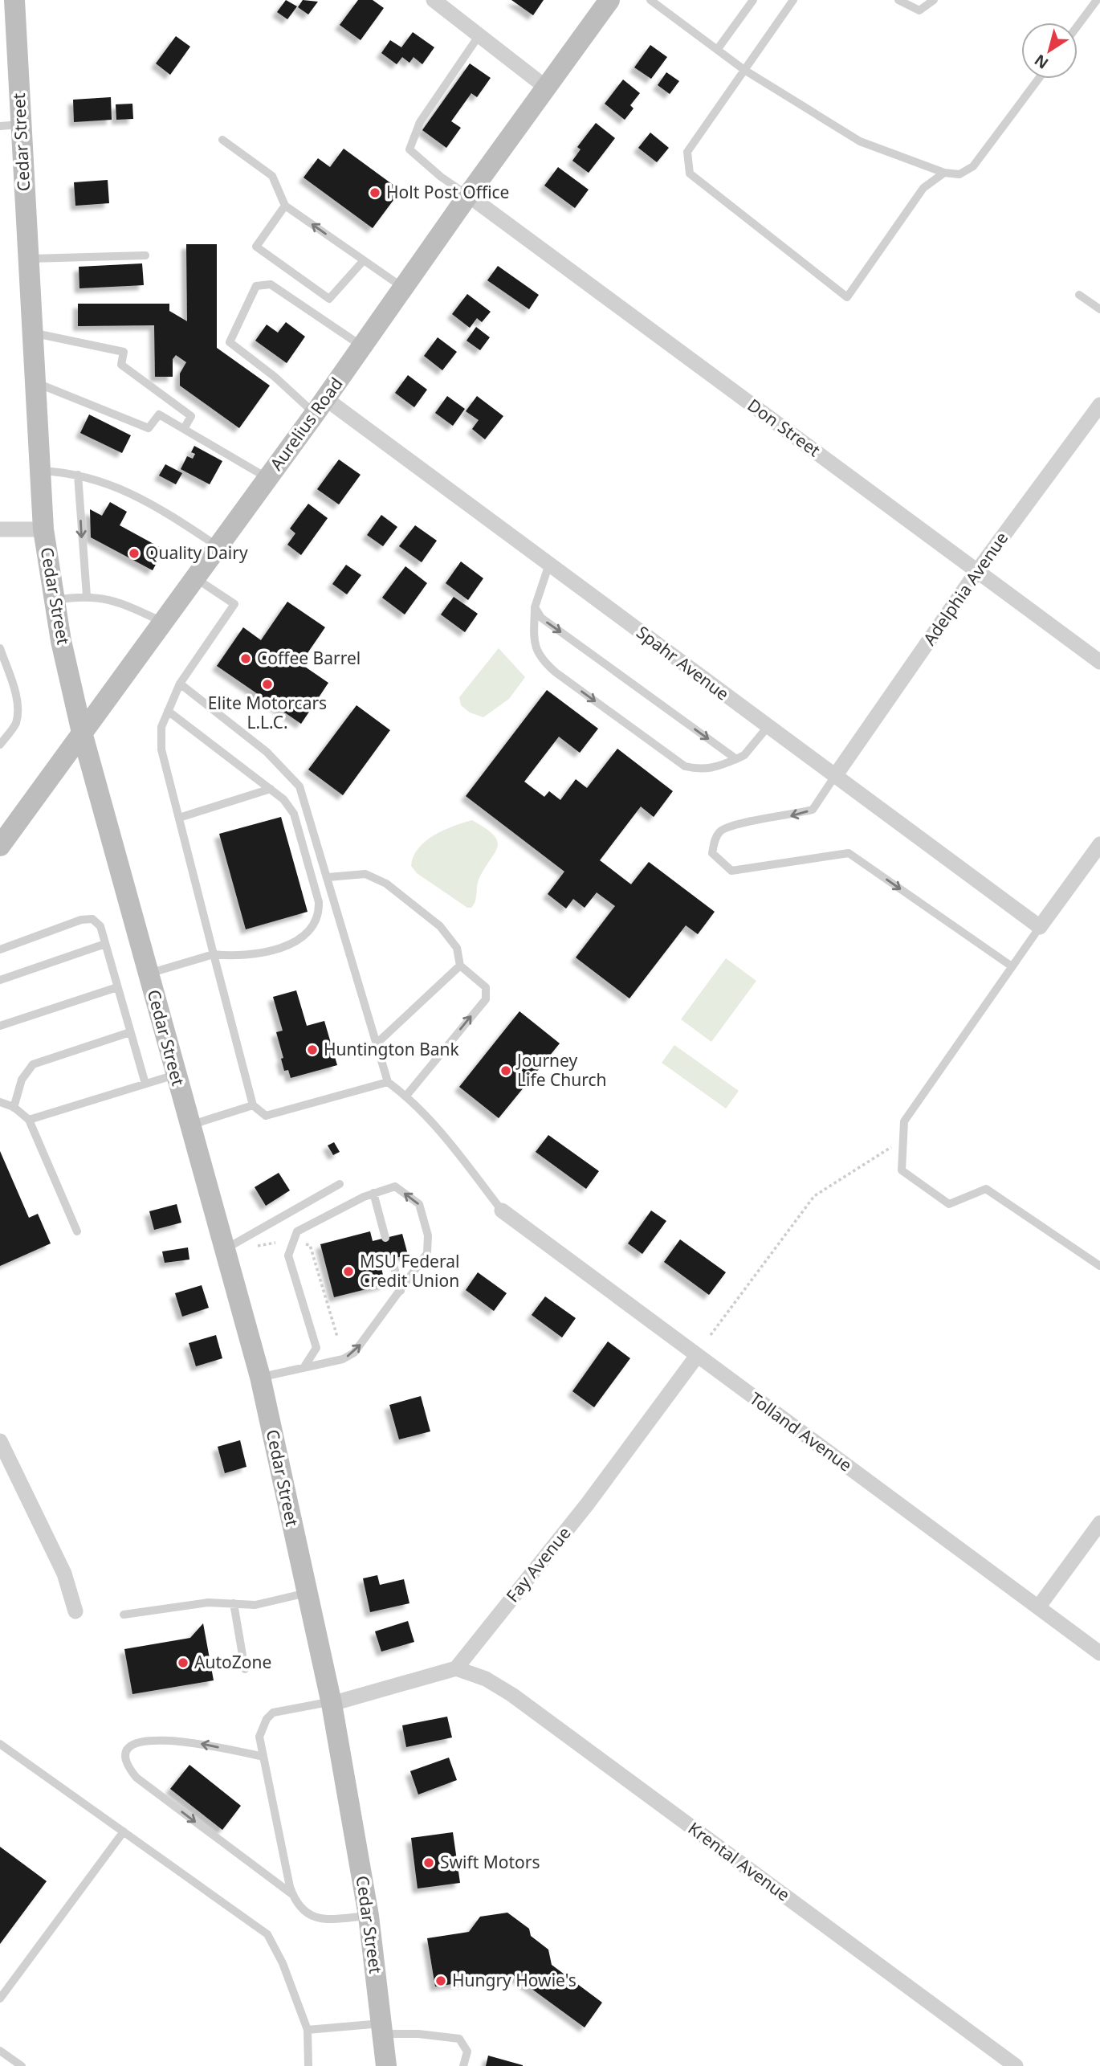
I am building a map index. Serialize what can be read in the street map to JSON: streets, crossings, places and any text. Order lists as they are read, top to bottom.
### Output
{
  "streets": {
    "main road": ["Cedar Street", "Aurelius Road"],
    "street": [
      "Don Street",
      "Adelphia Avenue",
      "Spahr Avenue",
      "Tolland Avenue",
      "Fay Avenue",
      "Krental Avenue"
    ]
  },
  "crossings": [
    ["Cedar Street", "Aurelius Road"],
    ["Aurelius Road", "Don Street"],
    ["Aurelius Road", "Spahr Avenue"],
    ["Don Street", "Adelphia Avenue"],
    ["Adelphia Avenue", "Spahr Avenue"],
    ["Tolland Avenue", "Fay Avenue"],
    ["Fay Avenue", "Krental Avenue"]
  ],
  "places": [
    "Holt Post Office",
    "Quality Dairy",
    "Coffee Barrel",
    "Elite Motorcars L.L.C.",
    "Huntington Bank",
    "Journey Life Church",
    "MSU Federal Credit Union",
    "AutoZone",
    "Swift Motors",
    "Hungry Howie's"
  ],
  "north": "bottom left"
}
